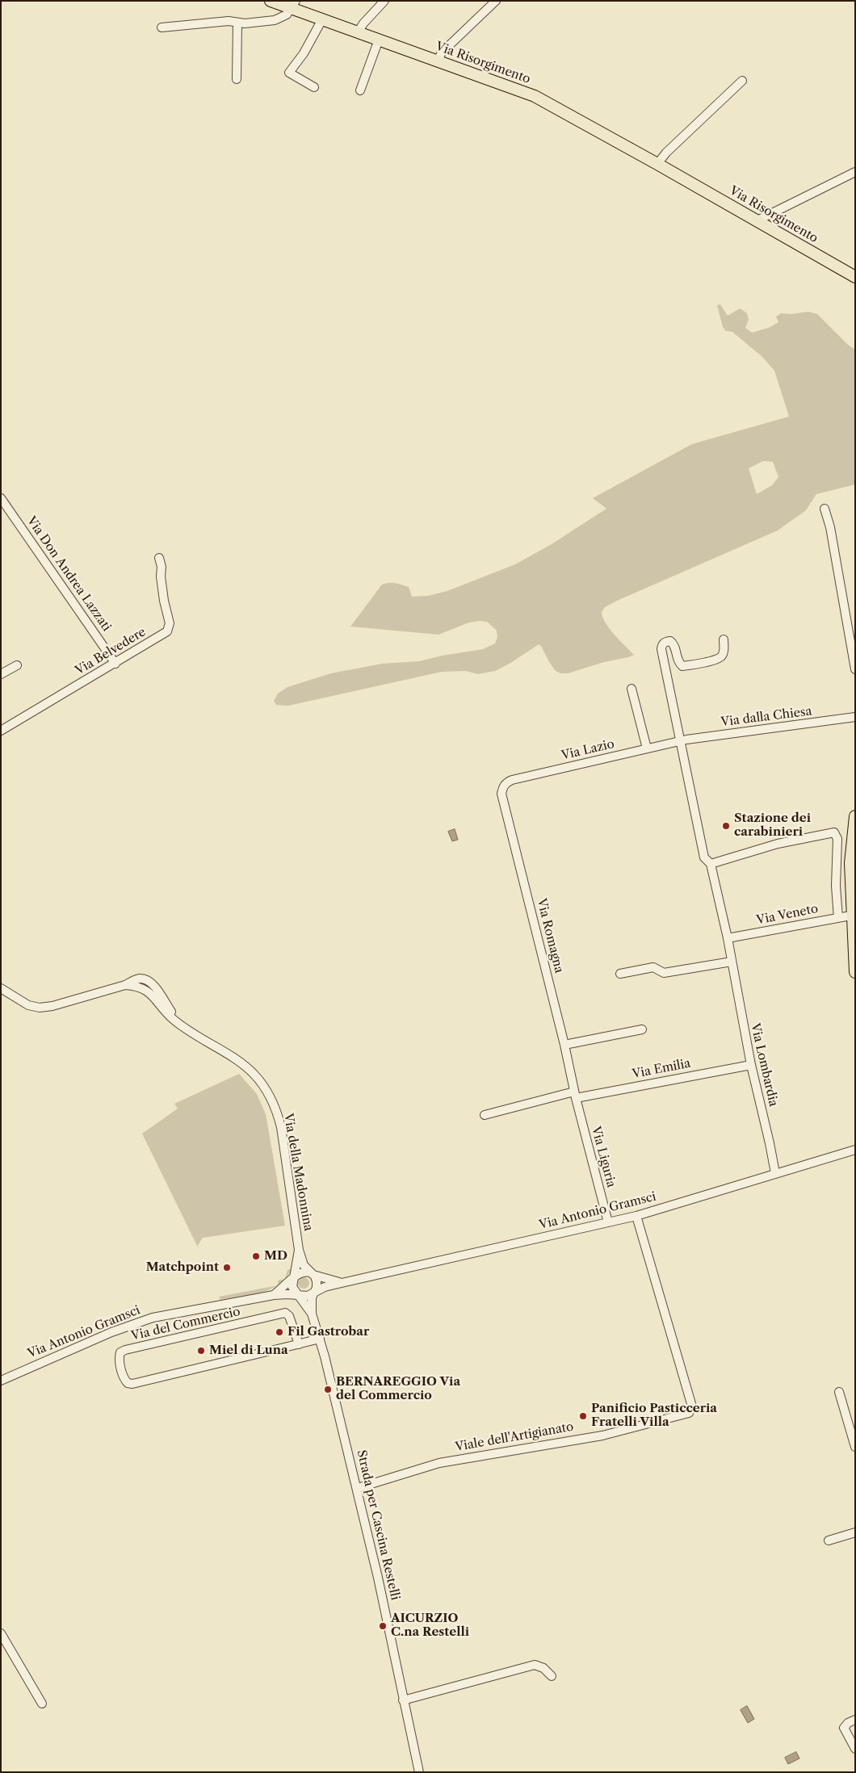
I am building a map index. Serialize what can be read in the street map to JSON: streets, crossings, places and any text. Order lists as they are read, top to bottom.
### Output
{
  "streets": {
    "main road": ["Via Risorgimento"],
    "street": [
      "Via Don Andrea Lazzati",
      "Via Belvedere",
      "Via dalla Chiesa",
      "Via Lazio",
      "Via Veneto",
      "Via Romagna",
      "Via Lombardia",
      "Via Emilia",
      "Via Liguria",
      "Via della Madonnina",
      "Via Antonio Gramsci",
      "Via del Commercio",
      "Viale dell'Artigianato",
      "Strada per Cascina Restelli"
    ]
  },
  "crossings": [
    ["Via Don Andrea Lazzati", "Via Belvedere"],
    ["Via dalla Chiesa", "Via Lazio"],
    ["Via dalla Chiesa", "Via Lombardia"],
    ["Via Lazio", "Via Romagna"],
    ["Via Lazio", "Via Lombardia"],
    ["Via Veneto", "Via Lombardia"],
    ["Via Romagna", "Via Emilia"],
    ["Via Romagna", "Via Liguria"],
    ["Via Lombardia", "Via Emilia"],
    ["Via Lombardia", "Via Antonio Gramsci"],
    ["Via Emilia", "Via Liguria"],
    ["Via Liguria", "Via Antonio Gramsci"],
    ["Via della Madonnina", "Via Antonio Gramsci"],
    ["Via Antonio Gramsci", "Viale dell'Artigianato"],
    ["Via del Commercio", "Strada per Cascina Restelli"],
    ["Viale dell'Artigianato", "Strada per Cascina Restelli"]
  ],
  "places": [
    "Stazione dei carabinieri",
    "MD",
    "Matchpoint",
    "Fil Gastrobar",
    "Miel di Luna",
    "BERNAREGGIO Via del Commercio",
    "Panificio Pasticceria Fratelli Villa",
    "AICURZIO C.na Restelli"
  ]
}
